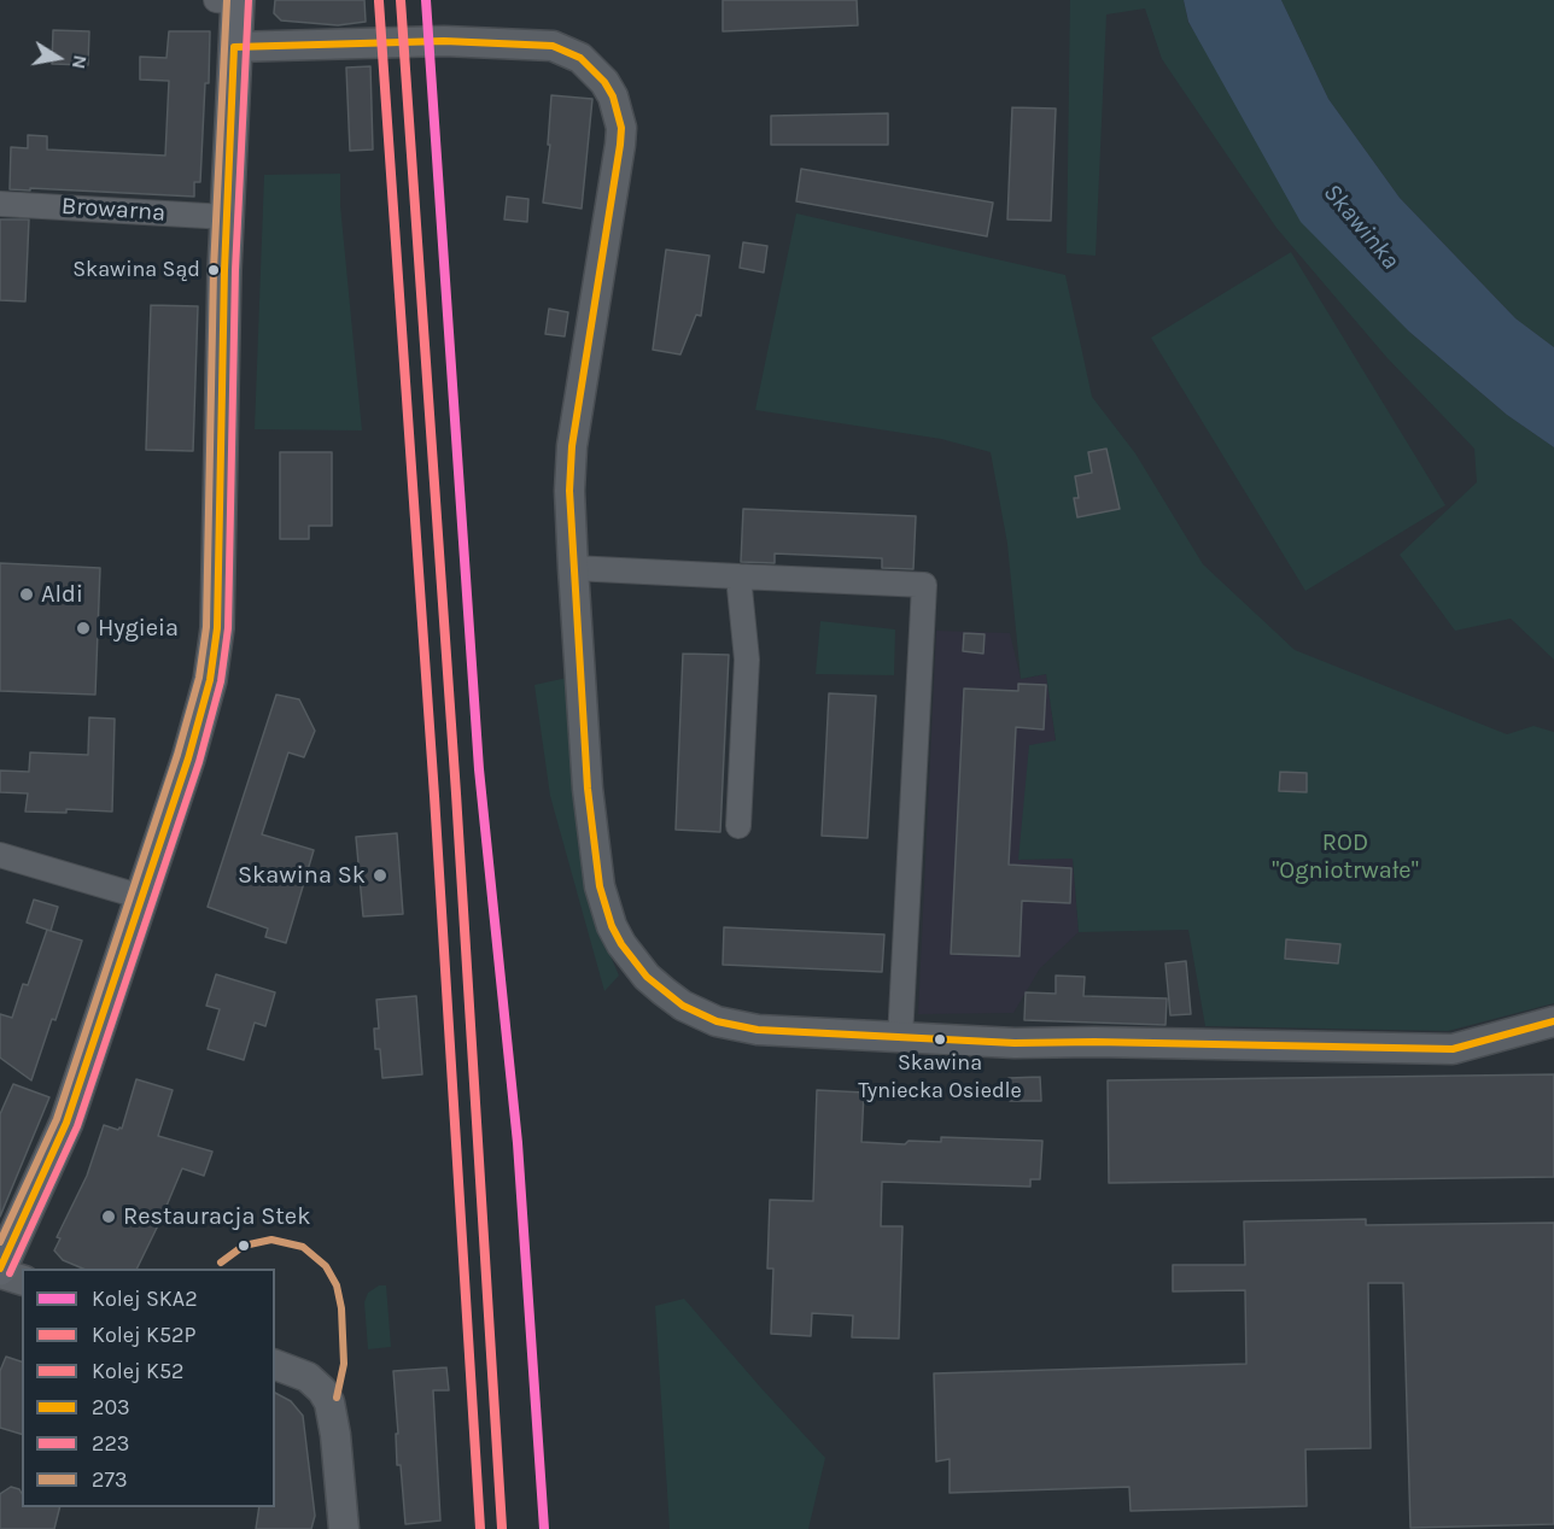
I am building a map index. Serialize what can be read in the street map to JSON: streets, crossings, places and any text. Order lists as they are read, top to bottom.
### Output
{
  "streets": {
    "street": ["Browarna"]
  },
  "water": ["Skawinka"],
  "parks": ["ROD \"Ogniotrwałe\""],
  "places": [
    "Skawina Sąd",
    "Aldi",
    "Hygieia",
    "Skawina Sk",
    "Skawina Tyniecka Osiedle",
    "Restauracja Stek"
  ],
  "lines": [
    "rail line SKA2",
    "rail line K52",
    "transit line 223",
    "transit line 273",
    "rail line K52P",
    "transit line 203"
  ],
  "legend": [
    "Kolej SKA2",
    "Kolej K52P",
    "Kolej K52",
    "203",
    "223",
    "273"
  ],
  "north": "right"
}
